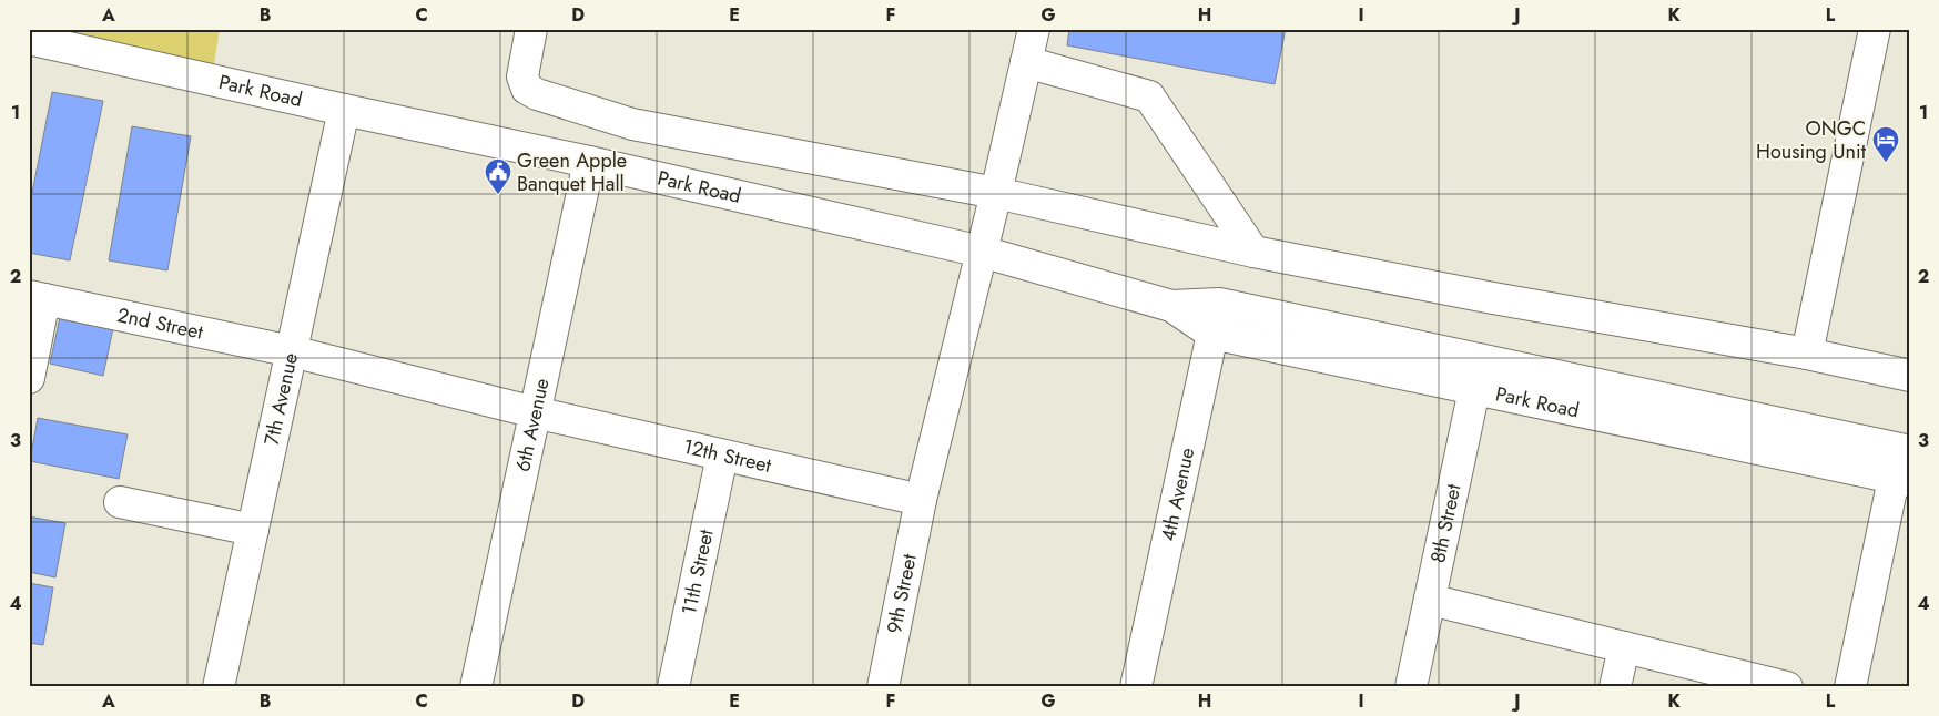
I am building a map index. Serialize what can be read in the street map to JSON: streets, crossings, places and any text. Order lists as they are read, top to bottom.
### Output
{
  "streets": {
    "street": [
      "Park Road",
      "2nd Street",
      "7th Avenue",
      "6th Avenue",
      "12th Street",
      "4th Avenue",
      "8th Street",
      "11th Street",
      "9th Street"
    ]
  },
  "crossings": [
    ["Park Road", "7th Avenue"],
    ["Park Road", "6th Avenue"],
    ["Park Road", "4th Avenue"],
    ["Park Road", "8th Street"],
    ["Park Road", "9th Street"],
    ["2nd Street", "7th Avenue"],
    ["2nd Street", "6th Avenue"],
    ["2nd Street", "12th Street"],
    ["6th Avenue", "12th Street"],
    ["12th Street", "11th Street"],
    ["12th Street", "9th Street"]
  ],
  "places": {
    "hotel": ["ONGC Housing Unit"],
    "public building": ["Green Apple Banquet Hall"]
  },
  "grid": {
    "columns": [
      "A",
      "B",
      "C",
      "D",
      "E",
      "F",
      "G",
      "H",
      "I",
      "J",
      "K",
      "L"
    ],
    "rows": [
      "1",
      "2",
      "3",
      "4"
    ]
  }
}
